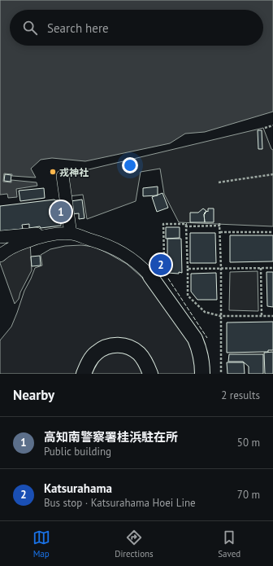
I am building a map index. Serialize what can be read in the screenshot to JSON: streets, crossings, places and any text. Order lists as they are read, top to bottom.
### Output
{
  "places": ["戎神社"],
  "page": {
    "search": "Search here",
    "pins": ["1", "2"],
    "heading": ["Nearby", "2 results"],
    "list": [
      {
        "mark": "1",
        "name": "高知南警察署桂浜駐在所",
        "note": "Public building",
        "value": "50 m"
      },
      {
        "mark": "2",
        "name": "Katsurahama",
        "note": "Bus stop · Katsurahama Hoei Line",
        "value": "70 m"
      }
    ],
    "nav": ["Map", "Directions", "Saved"]
  }
}
